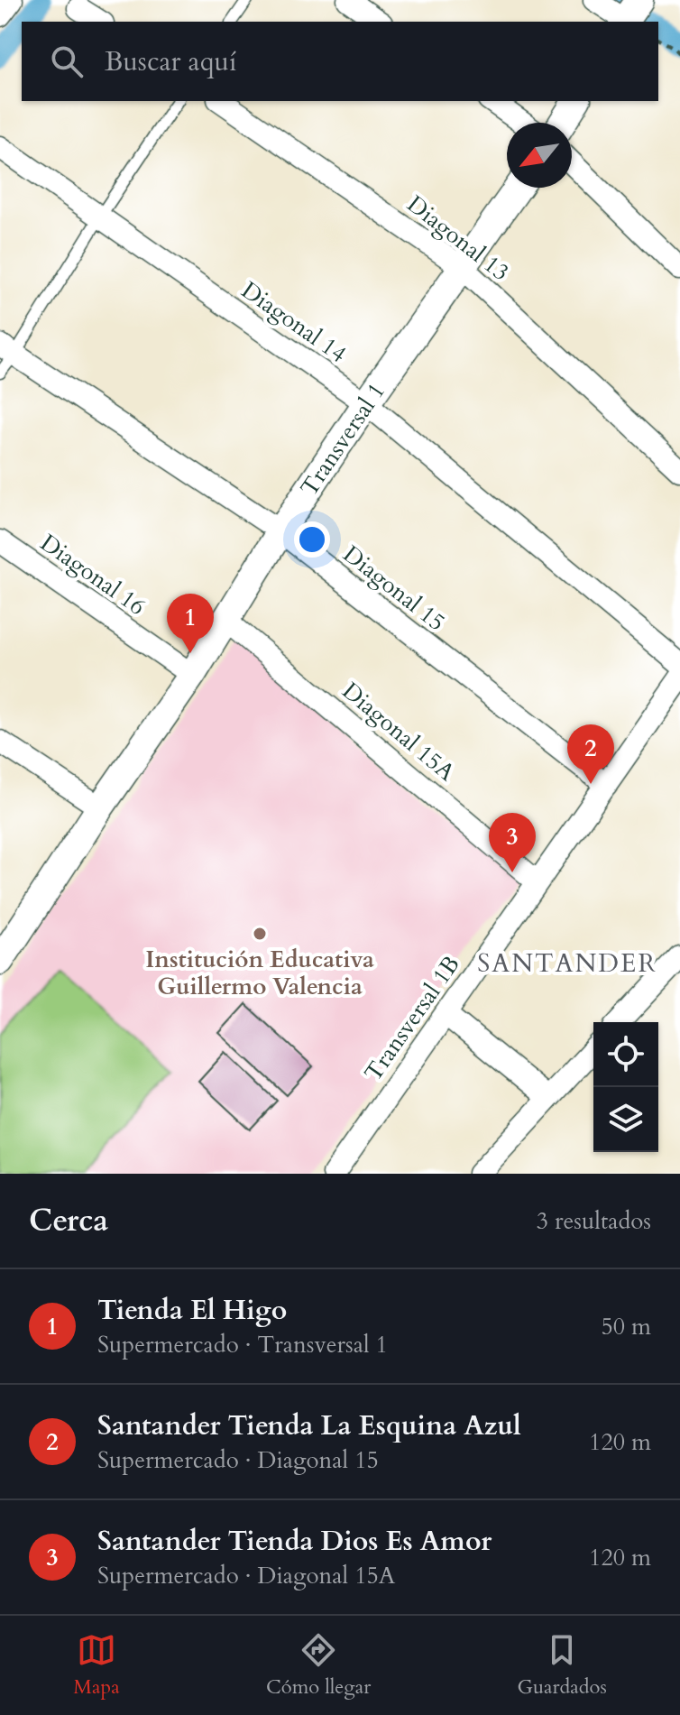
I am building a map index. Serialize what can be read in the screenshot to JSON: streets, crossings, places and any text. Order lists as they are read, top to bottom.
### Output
{
  "streets": {
    "street": [
      "Diagonal 13",
      "Diagonal 14",
      "Transversal 1",
      "Diagonal 16",
      "Diagonal 15",
      "Diagonal 15A",
      "Transversal 1B"
    ]
  },
  "crossings": [
    ["Diagonal 13", "Transversal 1"],
    ["Diagonal 14", "Transversal 1"],
    ["Transversal 1", "Diagonal 16"],
    ["Transversal 1", "Diagonal 15"],
    ["Transversal 1", "Diagonal 15A"],
    ["Diagonal 15", "Transversal 1B"],
    ["Diagonal 15A", "Transversal 1B"]
  ],
  "districts": ["SANTANDER"],
  "places": ["Institución Educativa Guillermo Valencia"],
  "north": "bottom left",
  "page": {
    "search": "Buscar aquí",
    "pins": ["1", "2", "3"],
    "heading": ["Cerca", "3 resultados"],
    "list": [
      {
        "mark": "1",
        "name": "Tienda El Higo",
        "note": "Supermercado · Transversal 1",
        "value": "50 m"
      },
      {
        "mark": "2",
        "name": "Santander Tienda La Esquina Azul",
        "note": "Supermercado · Diagonal 15",
        "value": "120 m"
      },
      {
        "mark": "3",
        "name": "Santander Tienda Dios Es Amor",
        "note": "Supermercado · Diagonal 15A",
        "value": "120 m"
      }
    ],
    "nav": ["Mapa", "Cómo llegar", "Guardados"]
  }
}
